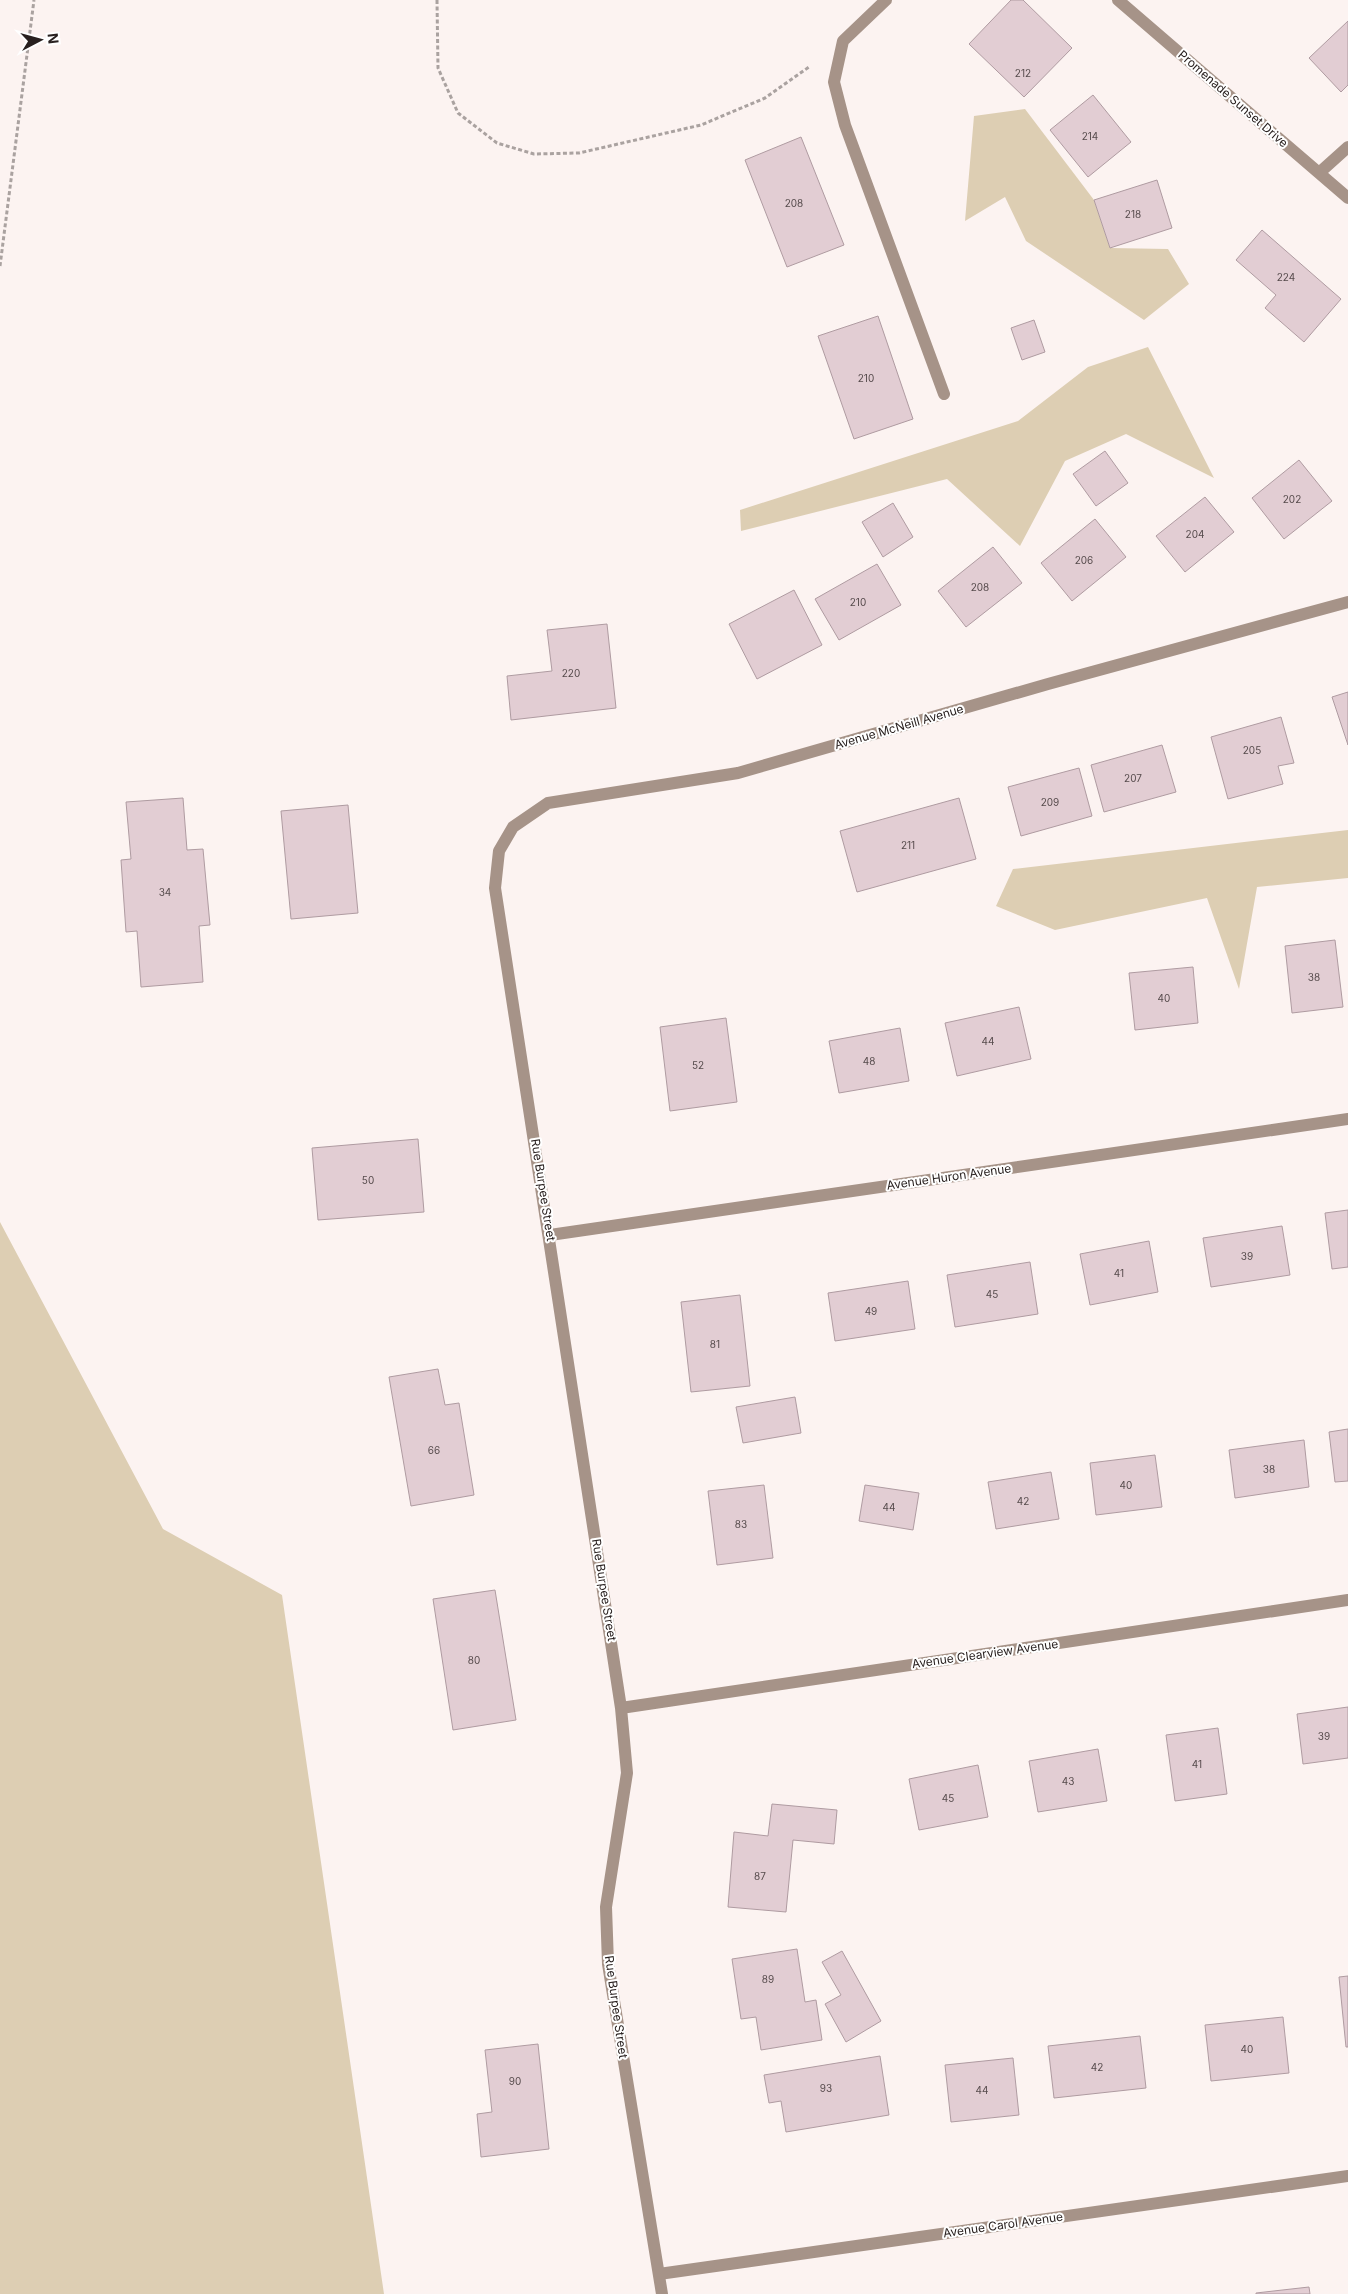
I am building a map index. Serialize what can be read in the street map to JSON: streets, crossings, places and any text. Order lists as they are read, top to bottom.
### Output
{
  "streets": {
    "street": [
      "Promenade Sunset Drive",
      "Avenue McNeill Avenue",
      "Avenue Huron Avenue",
      "Rue Burpee Street",
      "Avenue Clearview Avenue",
      "Avenue Carol Avenue"
    ]
  },
  "crossings": [
    ["Avenue McNeill Avenue", "Rue Burpee Street"],
    ["Avenue Huron Avenue", "Rue Burpee Street"],
    ["Rue Burpee Street", "Avenue Clearview Avenue"],
    ["Rue Burpee Street", "Avenue Carol Avenue"]
  ],
  "house_numbers": [
    "212",
    "214",
    "208",
    "218",
    "224",
    "210",
    "202",
    "204",
    "206",
    "208",
    "210",
    "220",
    "205",
    "207",
    "209",
    "211",
    "34",
    "38",
    "40",
    "44",
    "48",
    "52",
    "50",
    "39",
    "41",
    "45",
    "49",
    "81",
    "66",
    "38",
    "40",
    "42",
    "44",
    "83",
    "80",
    "39",
    "41",
    "43",
    "45",
    "87",
    "89",
    "40",
    "42",
    "90",
    "93",
    "44"
  ],
  "north": "right"
}
